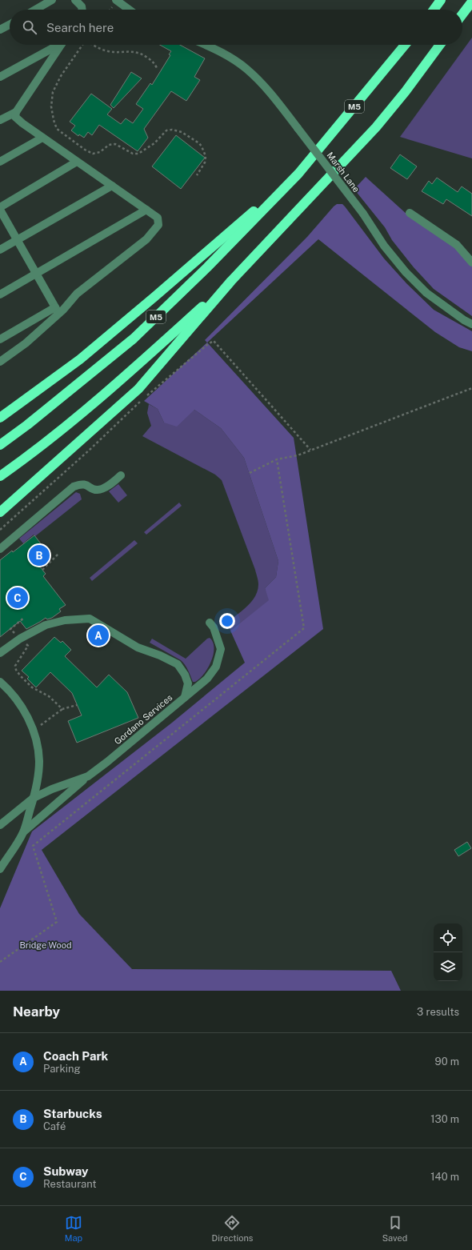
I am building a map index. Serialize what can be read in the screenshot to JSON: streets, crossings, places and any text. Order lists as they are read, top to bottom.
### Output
{
  "streets": {
    "highway": ["M5"],
    "street": ["Marsh Lane", "Gordano Services"]
  },
  "parks": ["Bridge Wood"],
  "page": {
    "search": "Search here",
    "pins": ["B", "C", "A"],
    "heading": ["Nearby", "3 results"],
    "list": [
      {
        "mark": "A",
        "name": "Coach Park",
        "note": "Parking",
        "value": "90 m"
      },
      {
        "mark": "B",
        "name": "Starbucks",
        "note": "Café",
        "value": "130 m"
      },
      {
        "mark": "C",
        "name": "Subway",
        "note": "Restaurant",
        "value": "140 m"
      }
    ],
    "nav": ["Map", "Directions", "Saved"]
  }
}
